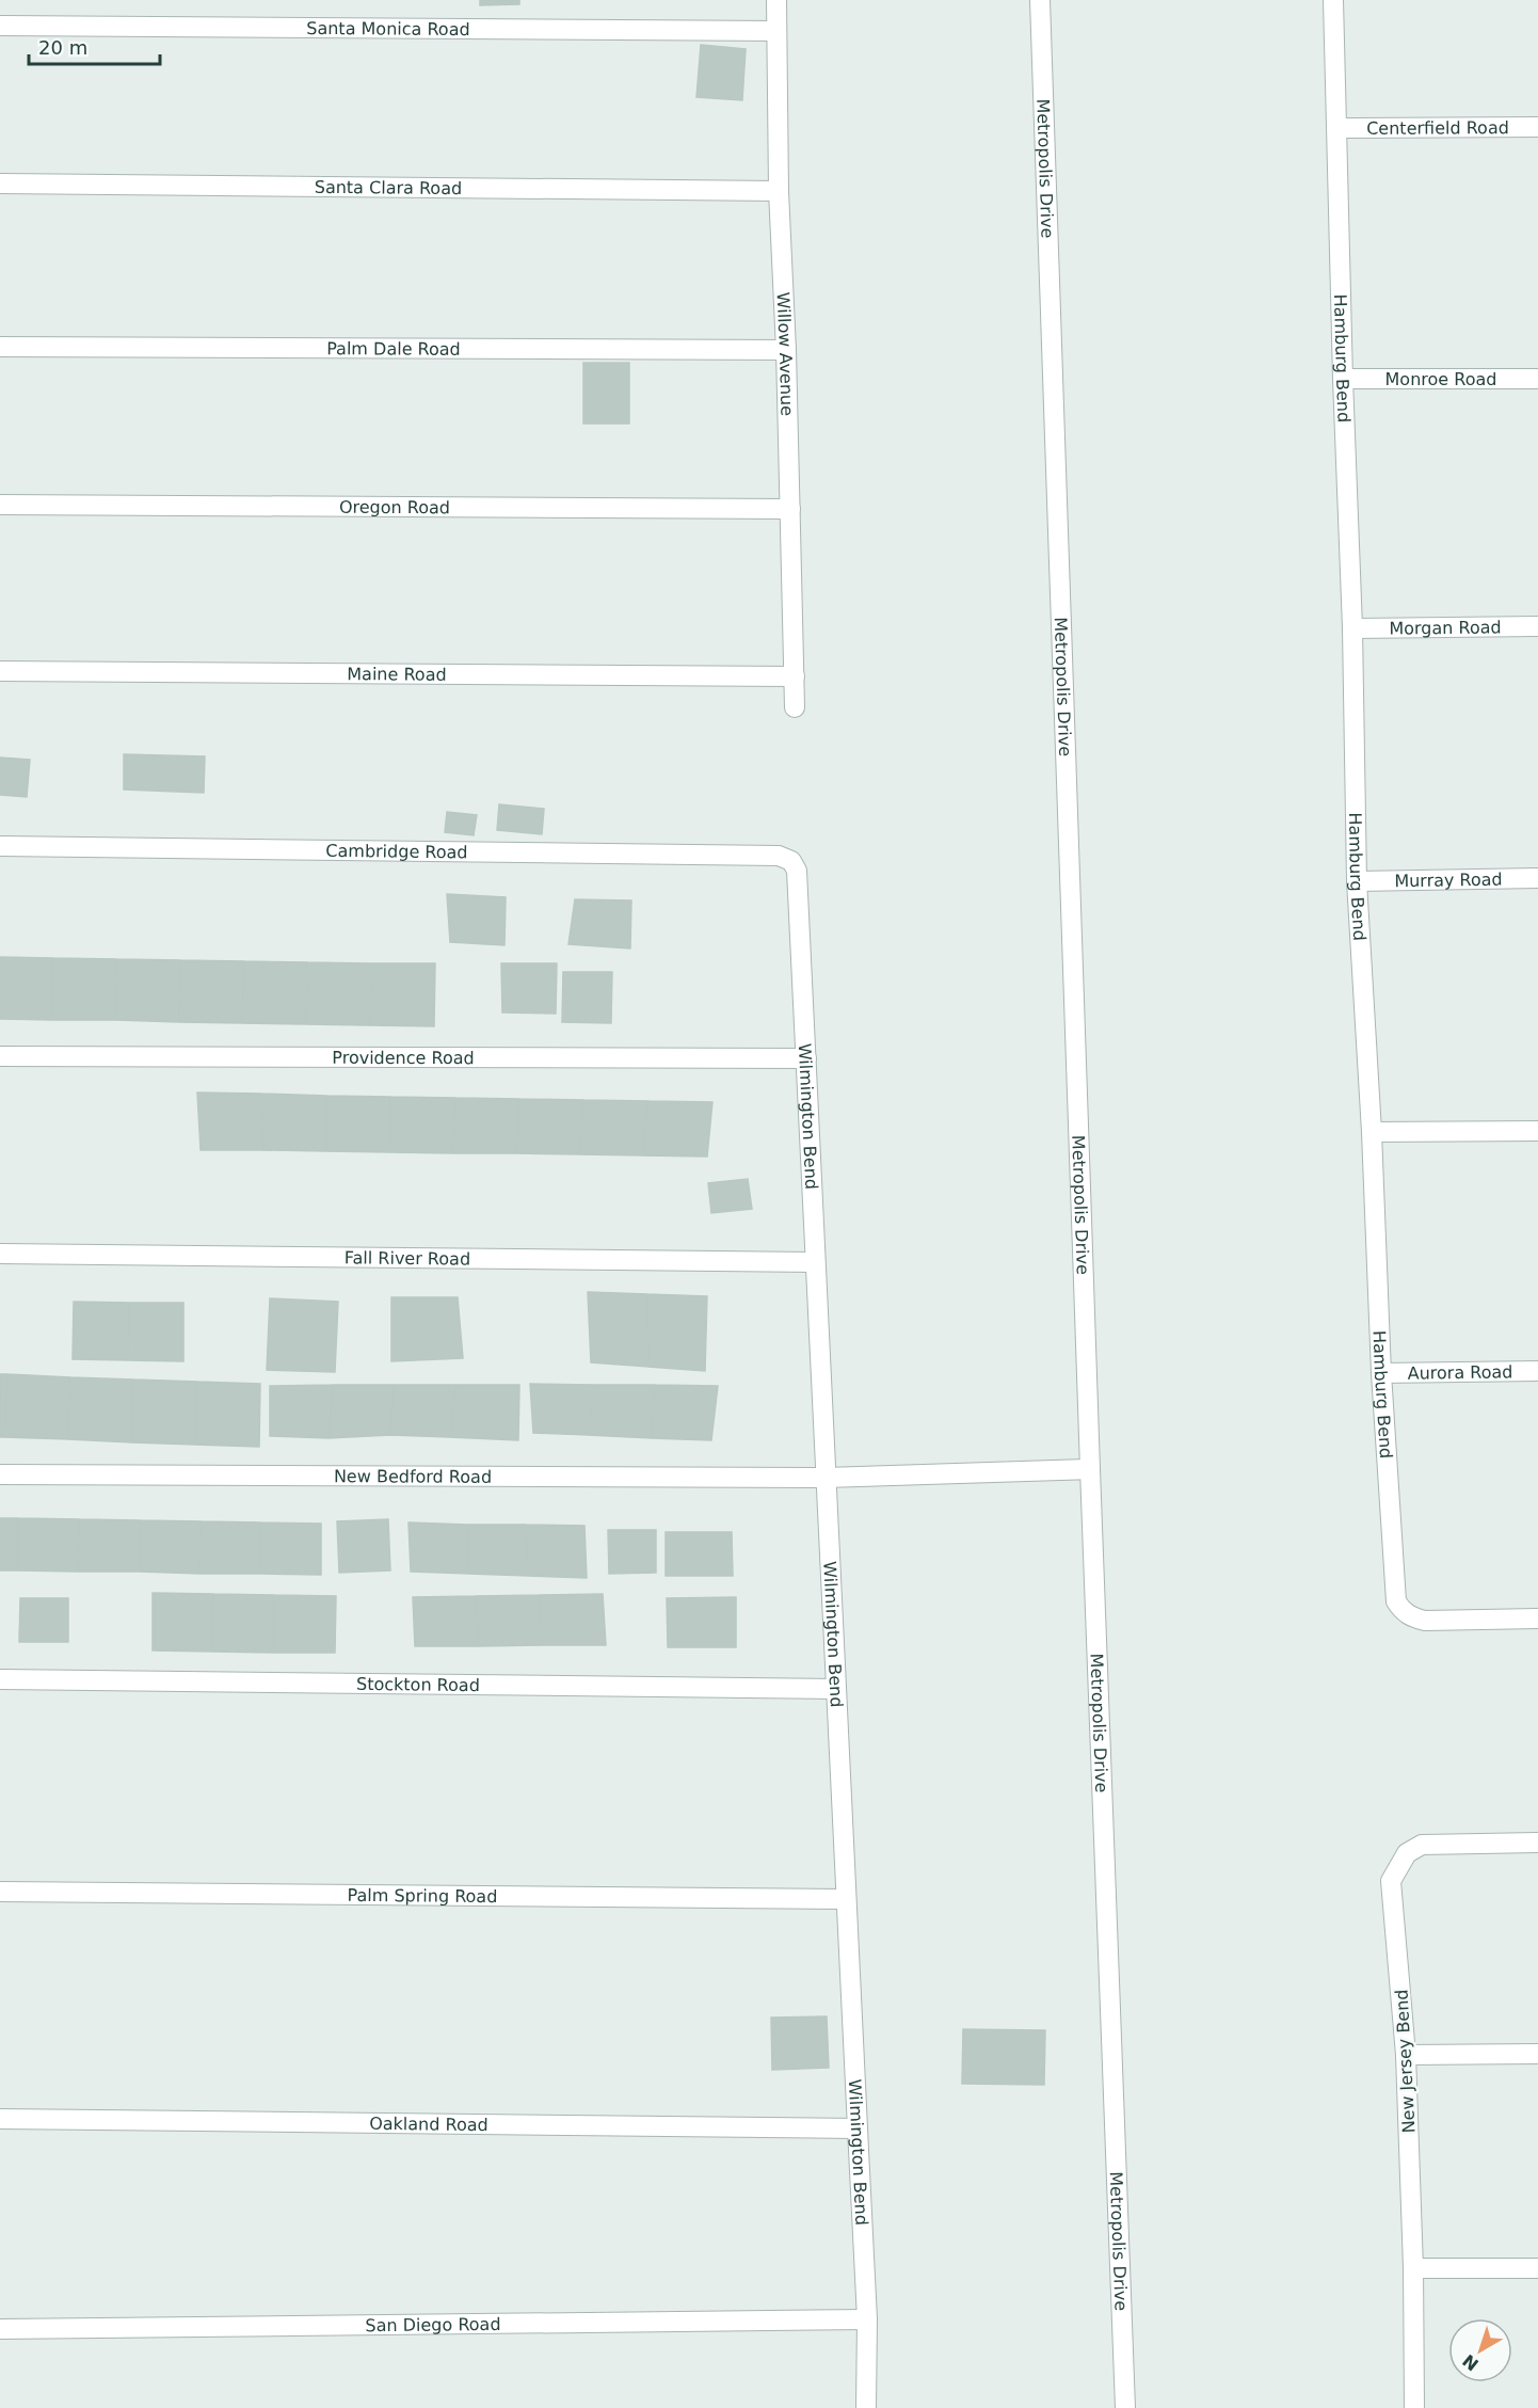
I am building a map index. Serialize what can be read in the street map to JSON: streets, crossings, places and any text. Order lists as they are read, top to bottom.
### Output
{
  "streets": {
    "street": [
      "Santa Monica Road",
      "Centerfield Road",
      "Metropolis Drive",
      "Santa Clara Road",
      "Palm Dale Road",
      "Willow Avenue",
      "Hamburg Bend",
      "Monroe Road",
      "Oregon Road",
      "Morgan Road",
      "Maine Road",
      "Cambridge Road",
      "Murray Road",
      "Providence Road",
      "Wilmington Bend",
      "Fall River Road",
      "Aurora Road",
      "New Bedford Road",
      "Stockton Road",
      "Palm Spring Road",
      "New Jersey Bend",
      "Oakland Road",
      "San Diego Road"
    ]
  },
  "crossings": [
    ["Santa Monica Road", "Willow Avenue"],
    ["Centerfield Road", "Hamburg Bend"],
    ["Metropolis Drive", "New Bedford Road"],
    ["Santa Clara Road", "Willow Avenue"],
    ["Palm Dale Road", "Willow Avenue"],
    ["Willow Avenue", "Oregon Road"],
    ["Willow Avenue", "Maine Road"],
    ["Hamburg Bend", "Monroe Road"],
    ["Hamburg Bend", "Morgan Road"],
    ["Hamburg Bend", "Murray Road"],
    ["Hamburg Bend", "Aurora Road"],
    ["Cambridge Road", "Wilmington Bend"],
    ["Providence Road", "Wilmington Bend"],
    ["Wilmington Bend", "Fall River Road"],
    ["Wilmington Bend", "New Bedford Road"],
    ["Wilmington Bend", "Stockton Road"],
    ["Wilmington Bend", "Palm Spring Road"],
    ["Wilmington Bend", "Oakland Road"],
    ["Wilmington Bend", "San Diego Road"]
  ],
  "scale_bar": "20 m",
  "north": "bottom left"
}
